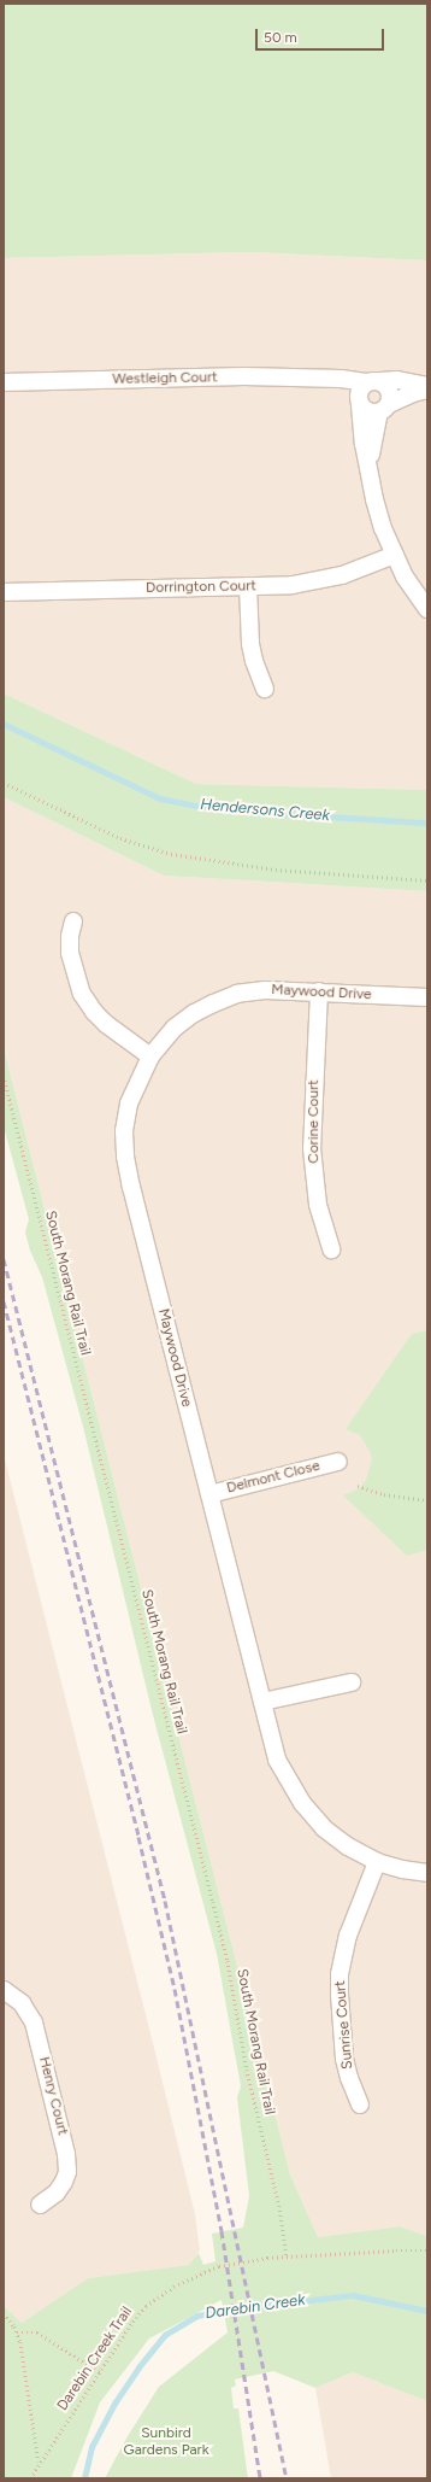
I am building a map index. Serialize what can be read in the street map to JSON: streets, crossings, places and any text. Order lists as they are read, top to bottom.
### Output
{
  "streets": {
    "street": [
      "Westleigh Court",
      "Dorrington Court",
      "Maywood Drive",
      "Corine Court",
      "Delmont Close",
      "Sunrise Court",
      "Henry Court"
    ],
    "path": ["South Morang Rail Trail", "Darebin Creek Trail"]
  },
  "crossings": [
    ["Maywood Drive", "Corine Court"],
    ["Maywood Drive", "Delmont Close"],
    ["Maywood Drive", "Sunrise Court"],
    ["South Morang Rail Trail", "Darebin Creek Trail"]
  ],
  "water": ["Hendersons Creek", "Darebin Creek"],
  "parks": ["Sunbird Gardens Park"],
  "scale_bar": "50 m"
}
